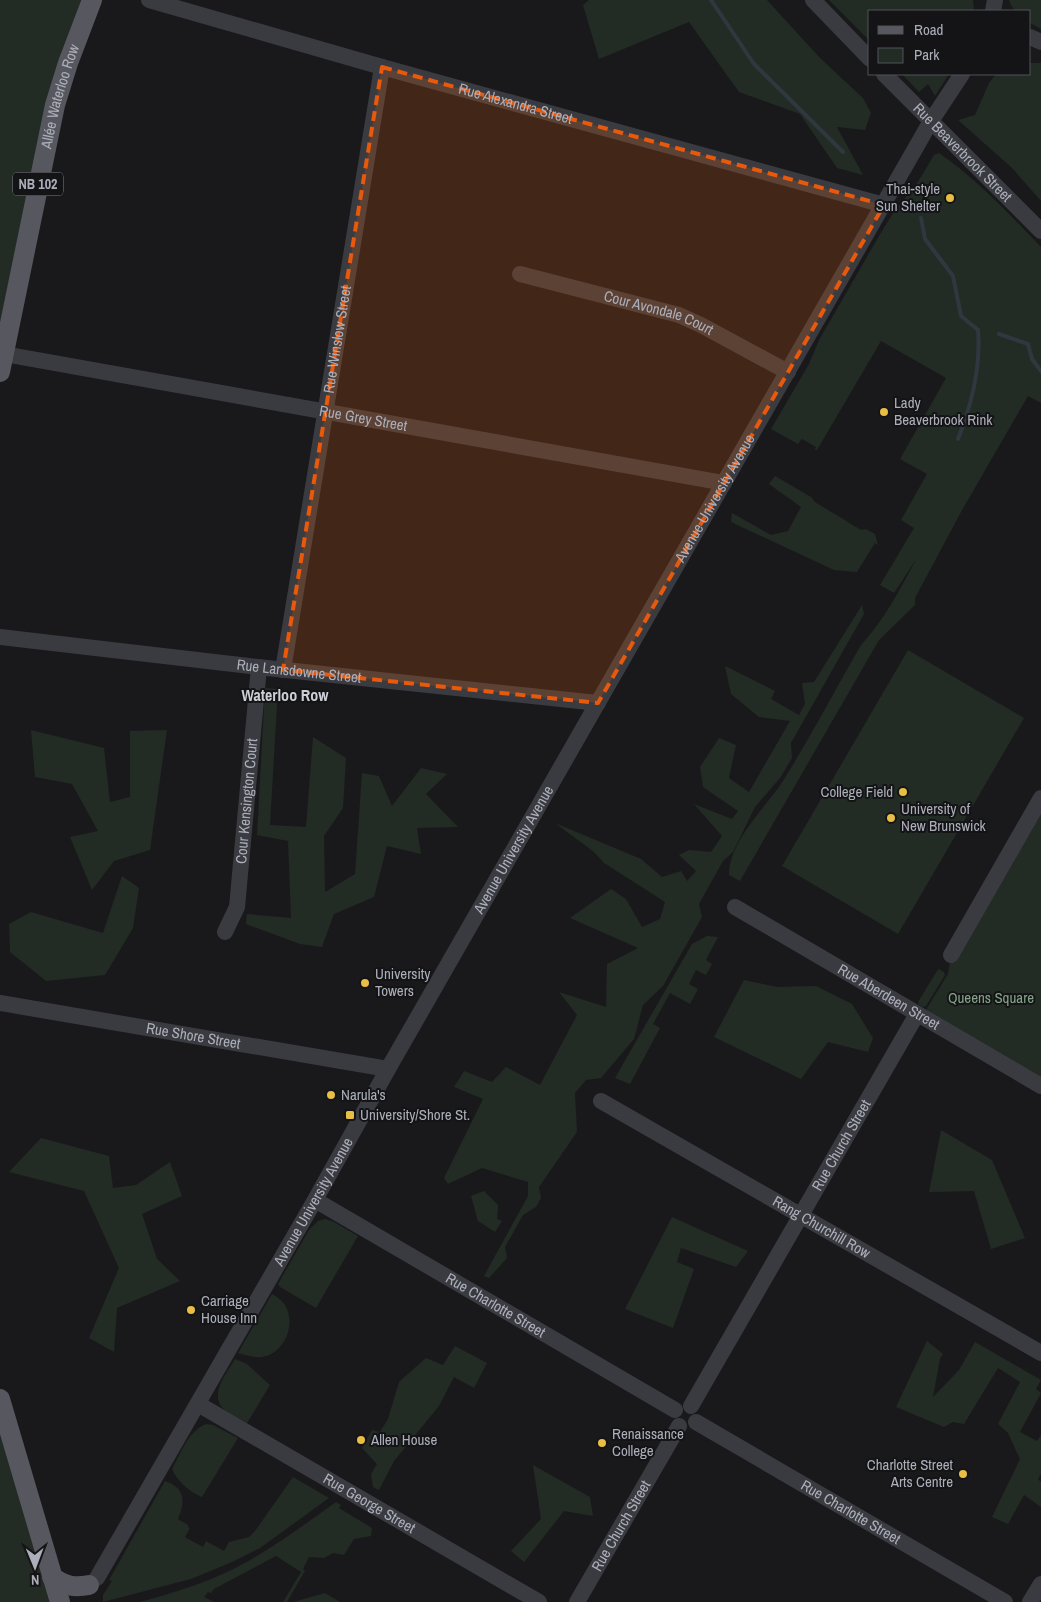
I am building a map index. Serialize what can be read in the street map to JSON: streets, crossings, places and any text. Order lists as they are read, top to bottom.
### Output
{
  "streets": {
    "main road": ["Allée Waterloo Row", "NB 102"],
    "street": [
      "Rue Alexandra Street",
      "Rue Beaverbrook Street",
      "Cour Avondale Court",
      "Rue Winslow Street",
      "Rue Grey Street",
      "Avenue University Avenue",
      "Rue Lansdowne Street",
      "Cour Kensington Court",
      "Rue Aberdeen Street",
      "Rue Shore Street",
      "Rue Church Street",
      "Rang Churchill Row",
      "Rue Charlotte Street",
      "Rue George Street"
    ]
  },
  "crossings": [
    ["Allée Waterloo Row", "Rue Grey Street"],
    ["Rue Alexandra Street", "Rue Winslow Street"],
    ["Rue Alexandra Street", "Avenue University Avenue"],
    ["Rue Beaverbrook Street", "Avenue University Avenue"],
    ["Cour Avondale Court", "Avenue University Avenue"],
    ["Rue Winslow Street", "Rue Grey Street"],
    ["Rue Winslow Street", "Rue Lansdowne Street"],
    ["Rue Grey Street", "Avenue University Avenue"],
    ["Avenue University Avenue", "Rue Lansdowne Street"],
    ["Avenue University Avenue", "Rue Shore Street"],
    ["Avenue University Avenue", "Rue Charlotte Street"],
    ["Avenue University Avenue", "Rue George Street"],
    ["Rue Lansdowne Street", "Cour Kensington Court"],
    ["Rue Aberdeen Street", "Rue Church Street"],
    ["Rue Church Street", "Rang Churchill Row"],
    ["Rue Church Street", "Rue Charlotte Street"]
  ],
  "districts": ["Waterloo Row"],
  "parks": ["Queens Square"],
  "places": {
    "other": [
      "Thai-style Sun Shelter",
      "Lady Beaverbrook Rink",
      "College Field",
      "University of New Brunswick",
      "University Towers",
      "Narula's",
      "Carriage House Inn",
      "Allen House",
      "Renaissance College",
      "Charlotte Street Arts Centre"
    ],
    "transit": ["University/Shore St."]
  },
  "legend": ["Road", "Park"],
  "north": "bottom"
}
